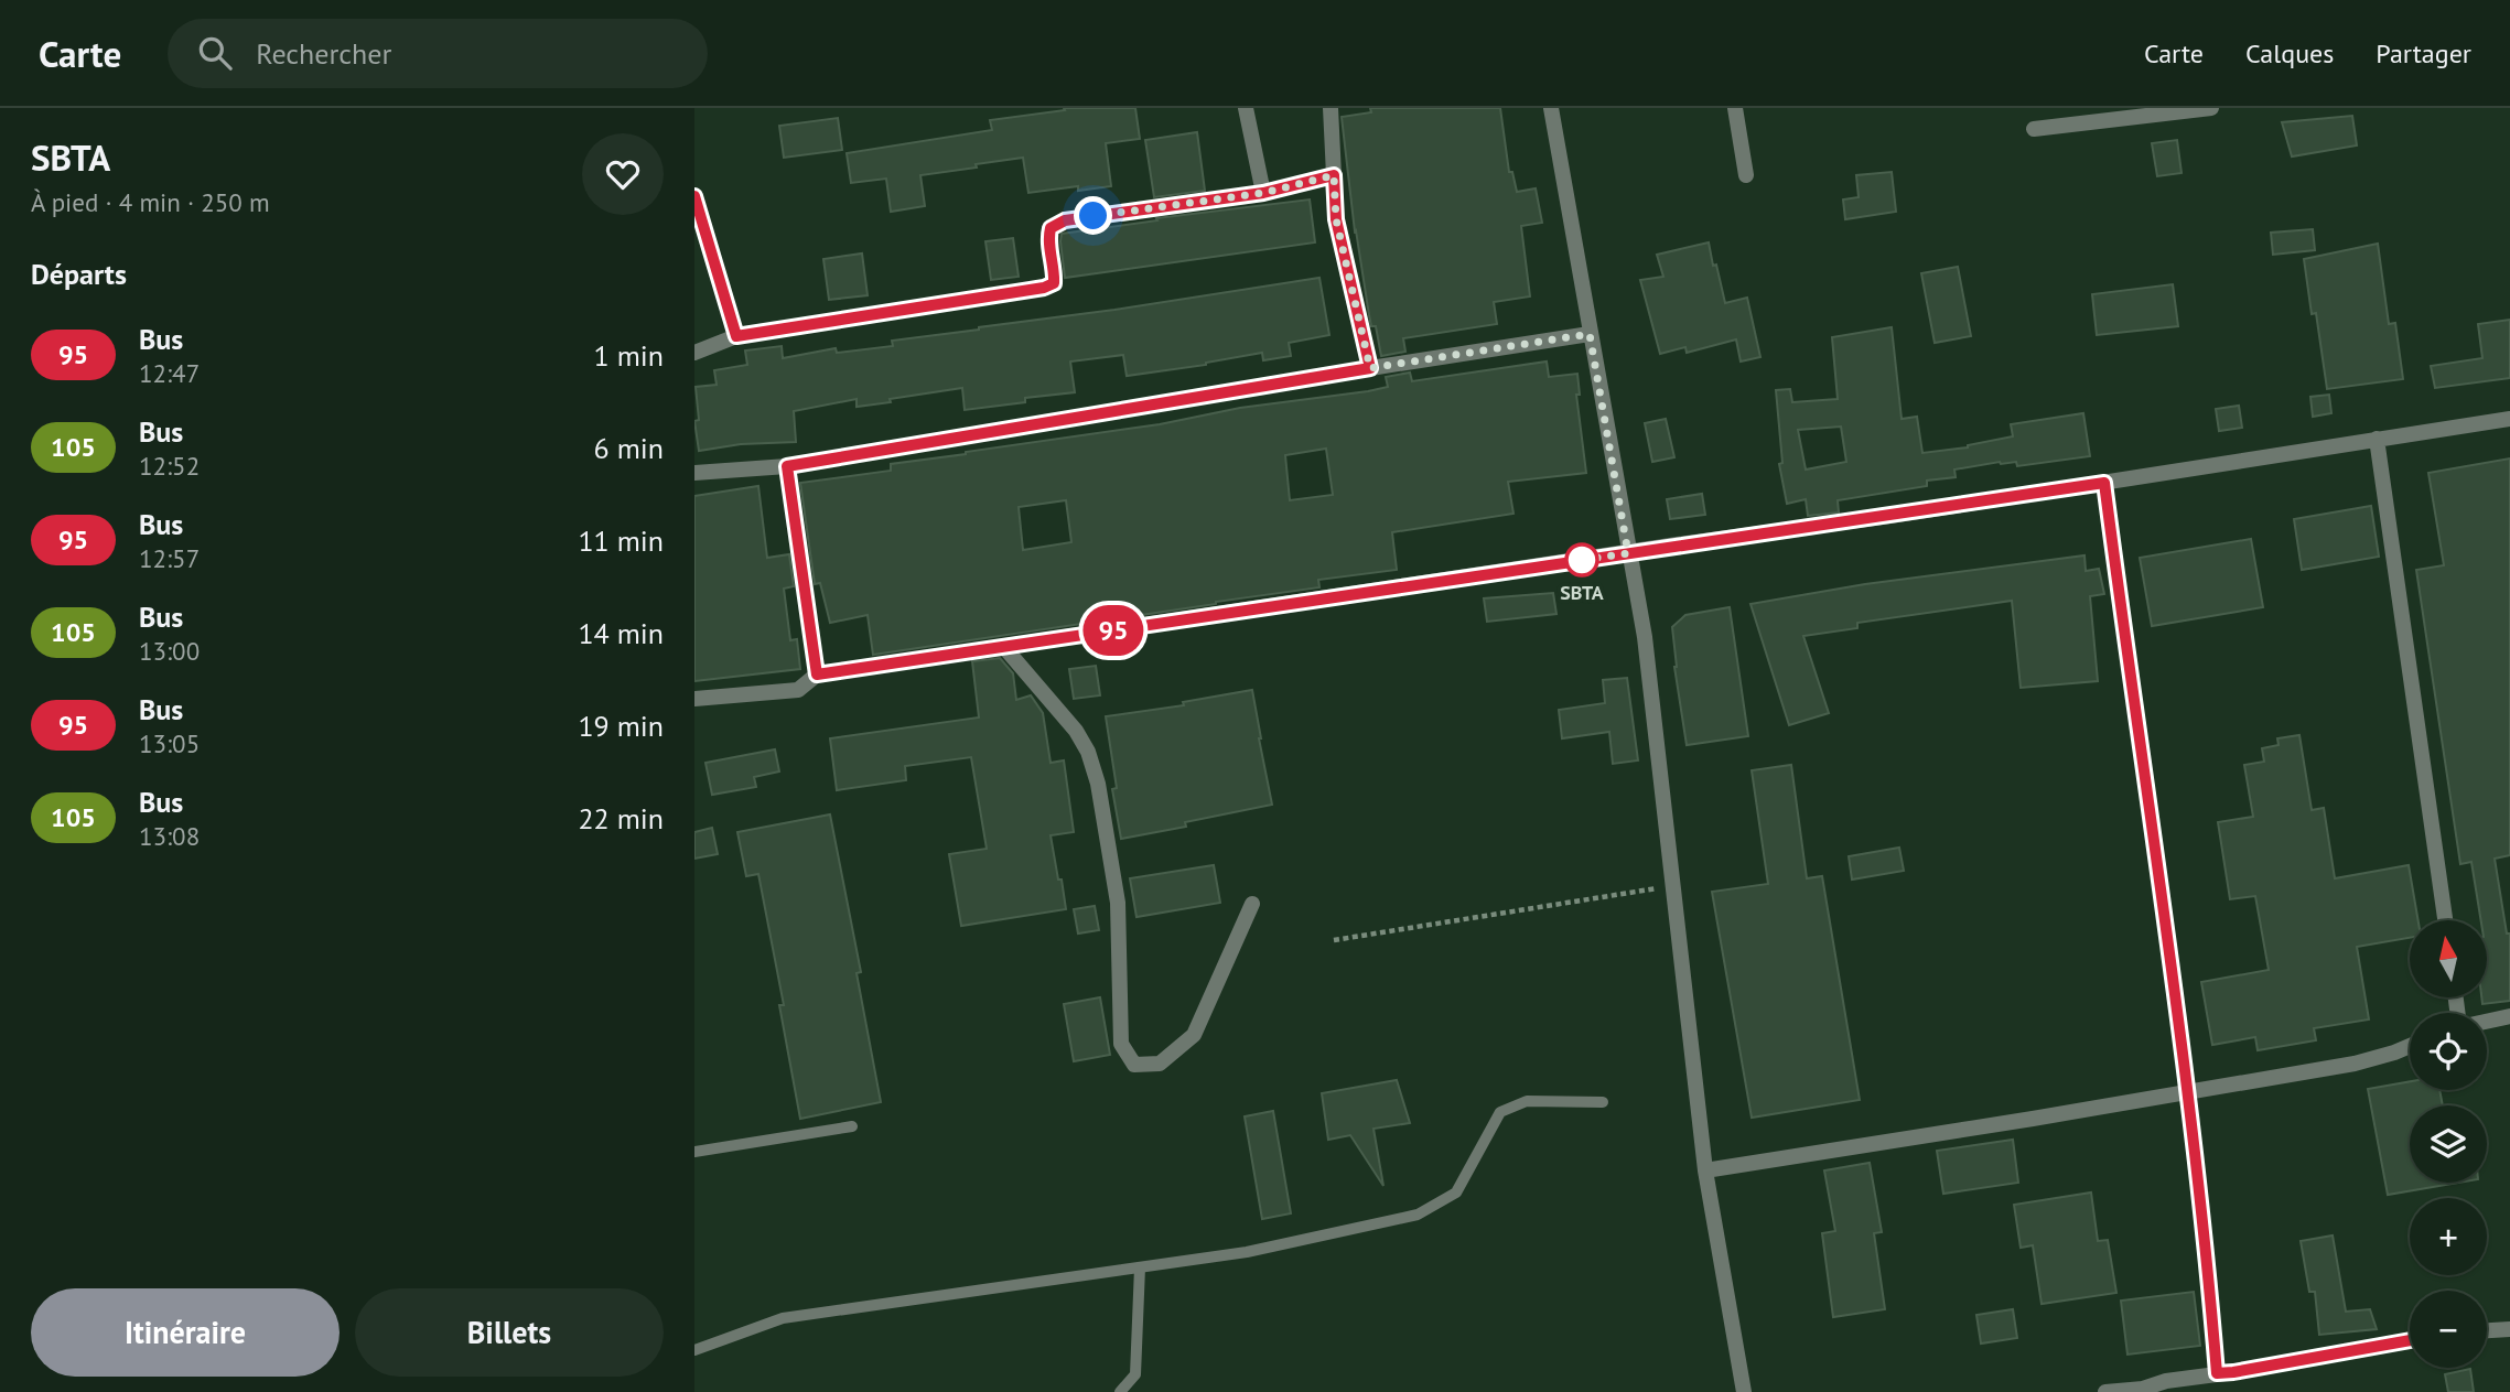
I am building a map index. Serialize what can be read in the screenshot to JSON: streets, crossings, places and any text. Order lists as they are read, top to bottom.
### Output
{
  "places": ["SBTA"],
  "lines": ["bus line 95"],
  "north": "top",
  "page": {
    "header": "Carte",
    "search": "Rechercher",
    "nav": ["Carte", "Calques", "Partager"],
    "heading": [
      ["SBTA", "À pied · 4 min · 250 m"],
      "Départs"
    ],
    "on_map": "95",
    "list": [
      {
        "mark": "95",
        "name": "Bus",
        "note": "12:47",
        "value": "1 min"
      },
      {
        "mark": "105",
        "name": "Bus",
        "note": "12:52",
        "value": "6 min"
      },
      {
        "mark": "95",
        "name": "Bus",
        "note": "12:57",
        "value": "11 min"
      },
      {
        "mark": "105",
        "name": "Bus",
        "note": "13:00",
        "value": "14 min"
      },
      {
        "mark": "95",
        "name": "Bus",
        "note": "13:05",
        "value": "19 min"
      },
      {
        "mark": "105",
        "name": "Bus",
        "note": "13:08",
        "value": "22 min"
      }
    ],
    "map_buttons": ["+", "−"],
    "buttons": ["Itinéraire", "Billets"]
  }
}
